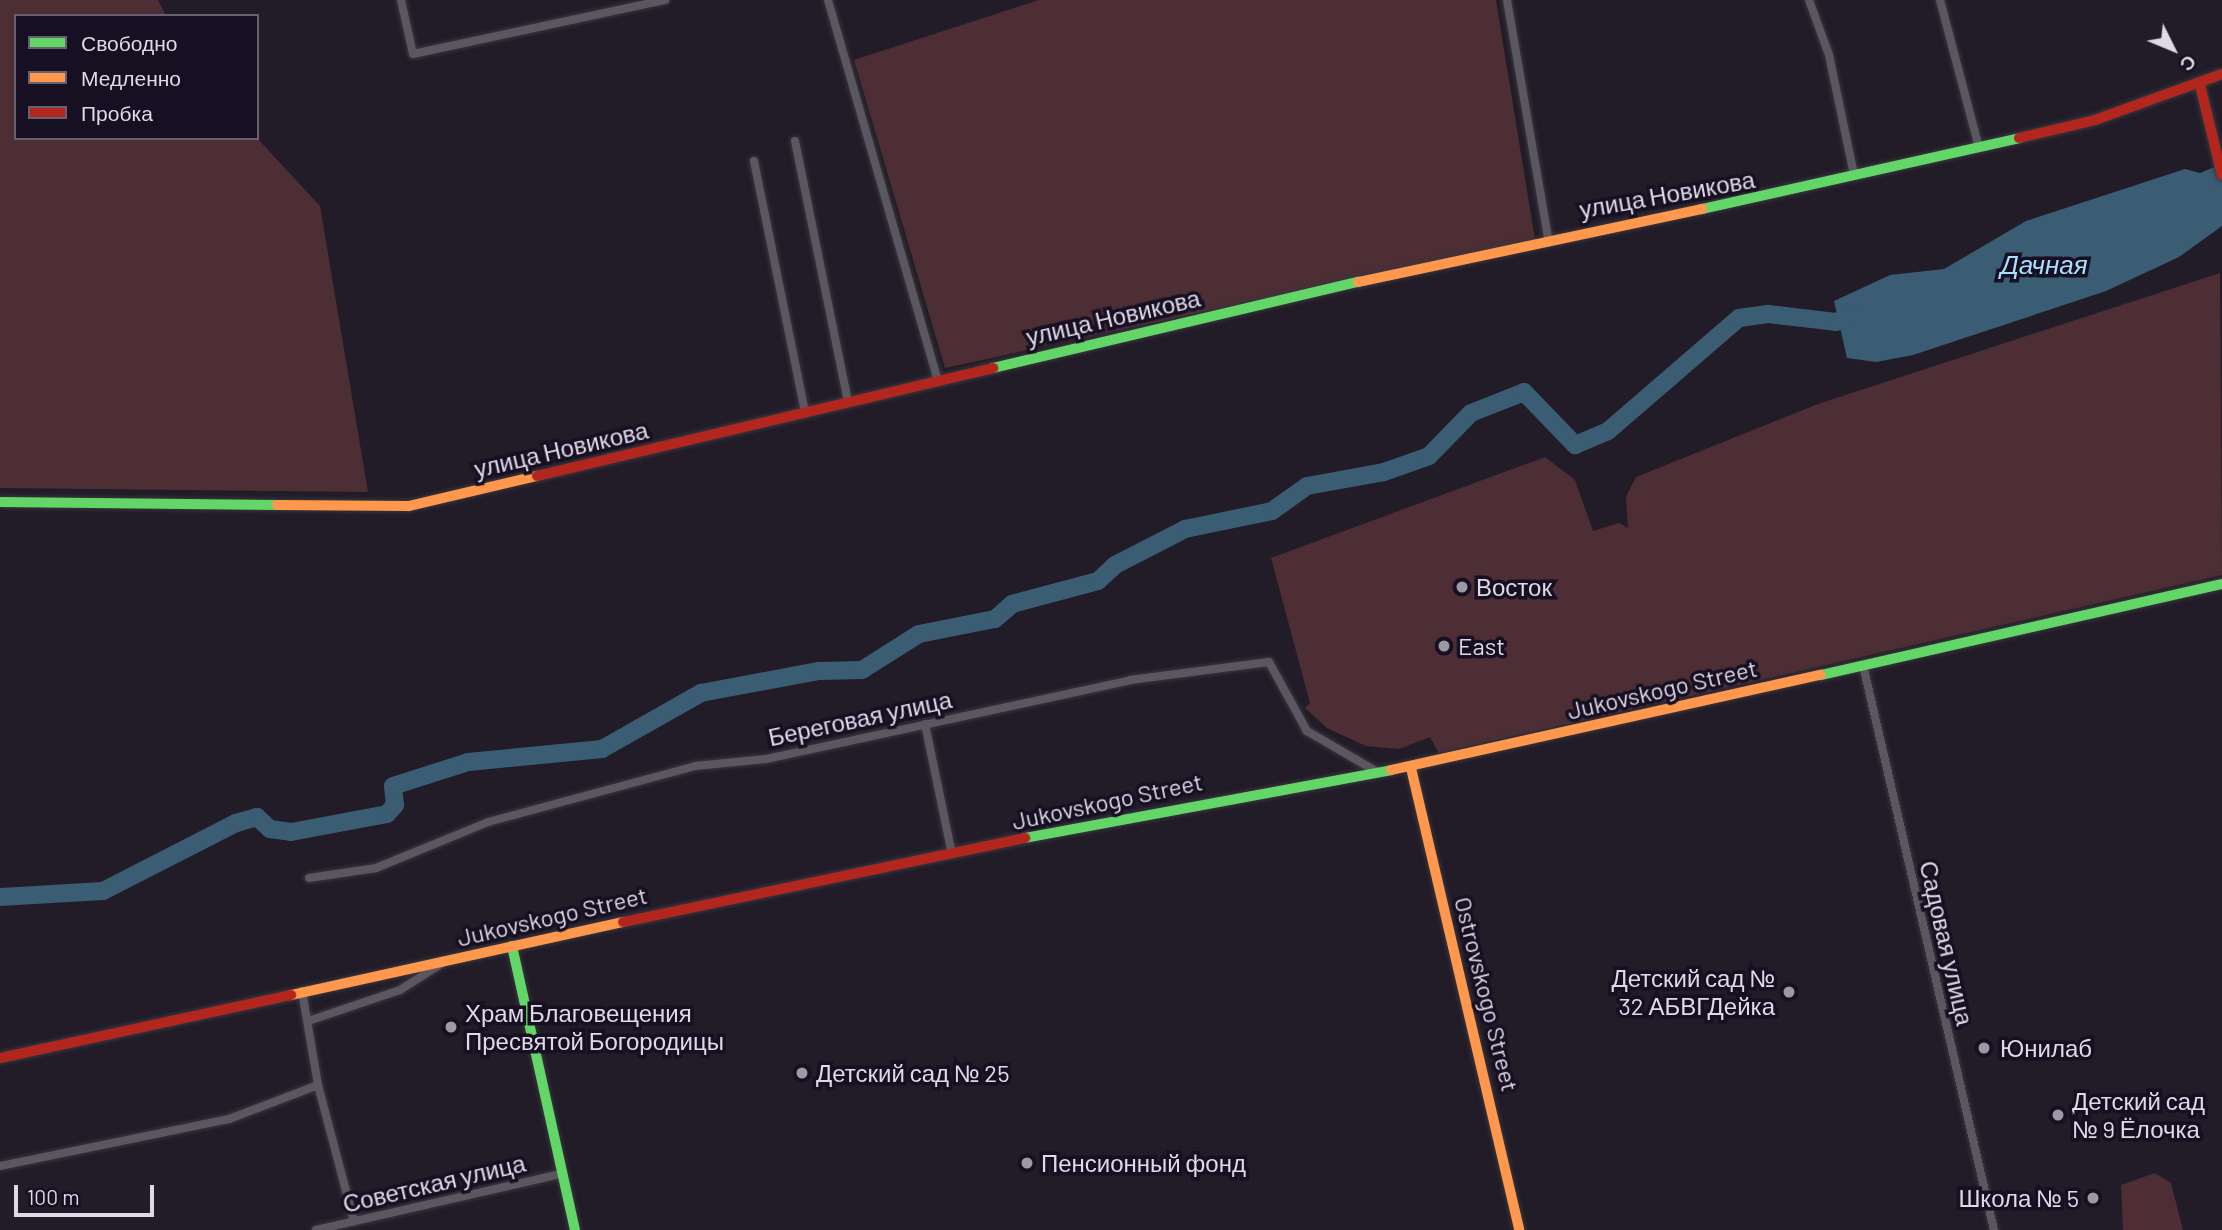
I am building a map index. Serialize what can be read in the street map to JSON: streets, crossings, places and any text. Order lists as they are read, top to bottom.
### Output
{
  "streets": {
    "main road": ["улица Новикова", "Jukovskogo Street", "Ostrovskogo Street"],
    "street": ["Береговая улица", "Садовая улица", "Советская улица"]
  },
  "crossings": [
    ["Jukovskogo Street", "Береговая улица"],
    ["Jukovskogo Street", "Садовая улица"],
    ["Jukovskogo Street", "Ostrovskogo Street"]
  ],
  "water": ["Дачная"],
  "places": [
    "Восток",
    "East",
    "Детский сад № 32 АБВГДейка",
    "Храм Благовещения Пресвятой Богородицы",
    "Юнилаб",
    "Детский сад № 25",
    "Детский сад № 9 Ёлочка",
    "Пенсионный фонд",
    "Школа № 5"
  ],
  "legend": ["Свободно", "Медленно", "Пробка"],
  "scale_bar": "100 m",
  "north": "bottom right"
}
